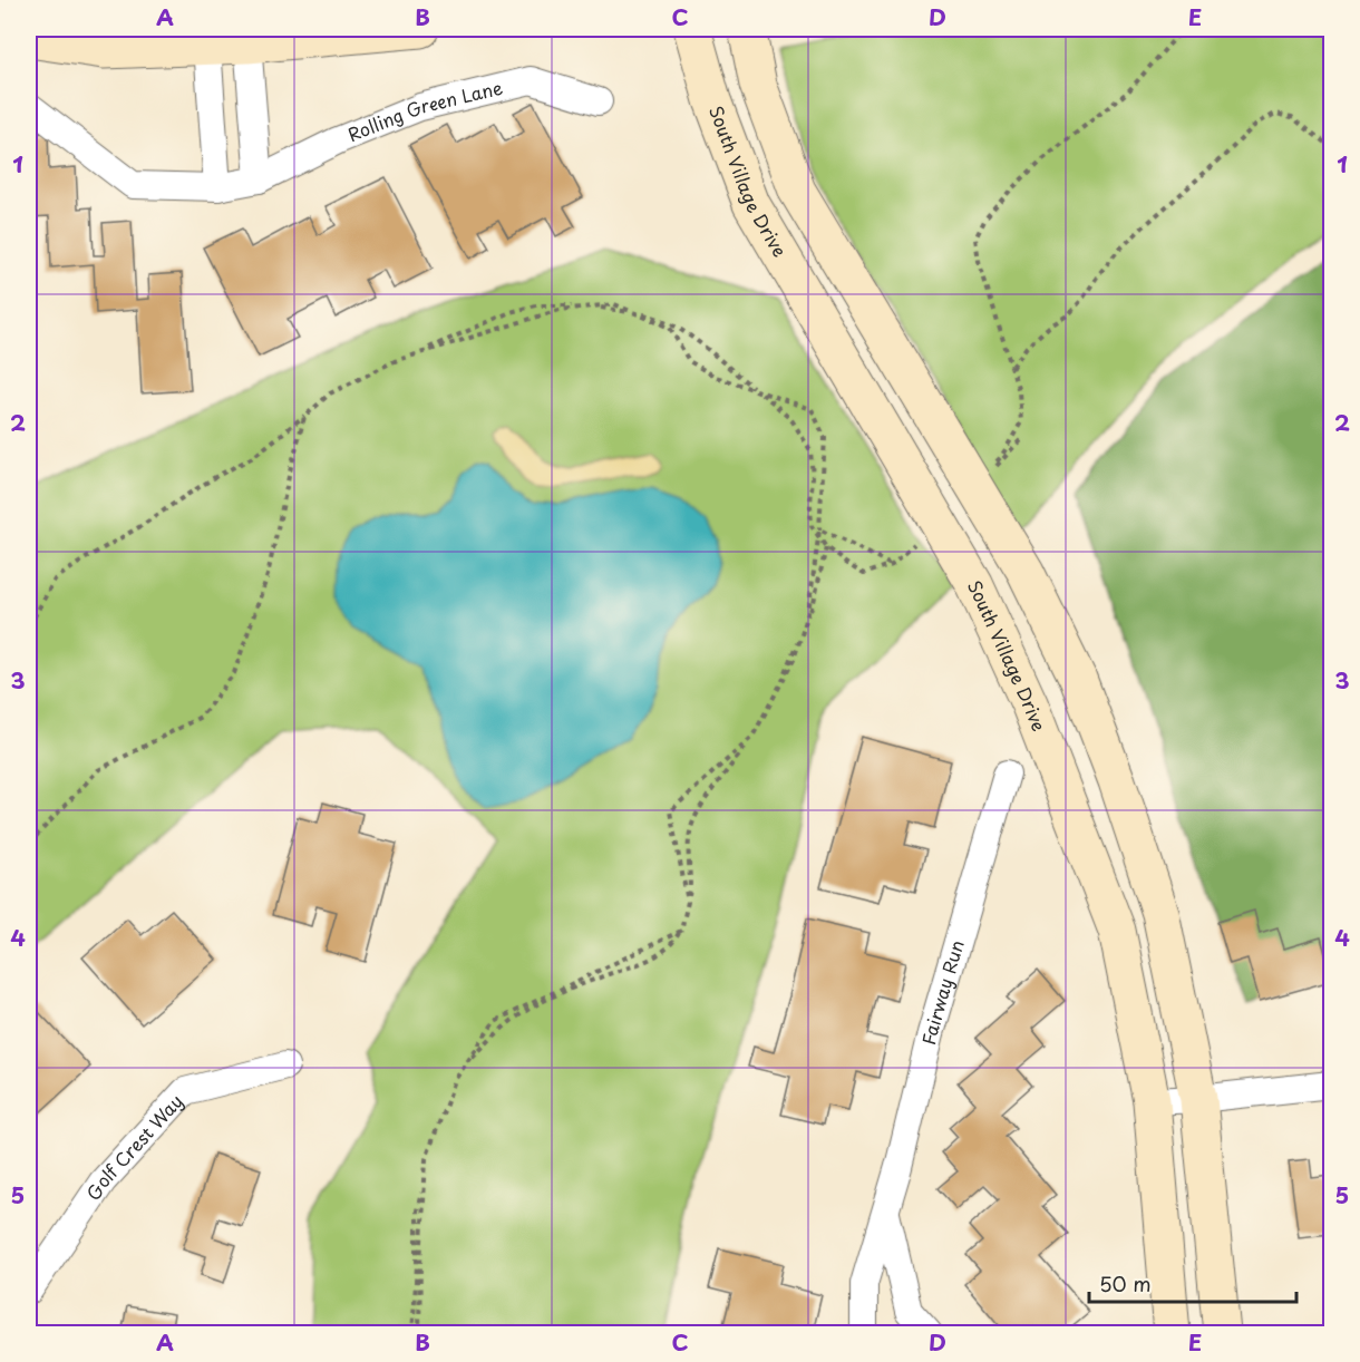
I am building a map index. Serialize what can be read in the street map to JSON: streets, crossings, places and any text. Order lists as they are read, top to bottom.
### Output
{
  "streets": {
    "street": [
      "Rolling Green Lane",
      "South Village Drive",
      "Fairway Run",
      "Golf Crest Way"
    ]
  },
  "scale_bar": "50 m",
  "grid": {
    "columns": [
      "A",
      "B",
      "C",
      "D",
      "E"
    ],
    "rows": [
      "1",
      "2",
      "3",
      "4",
      "5"
    ]
  }
}
